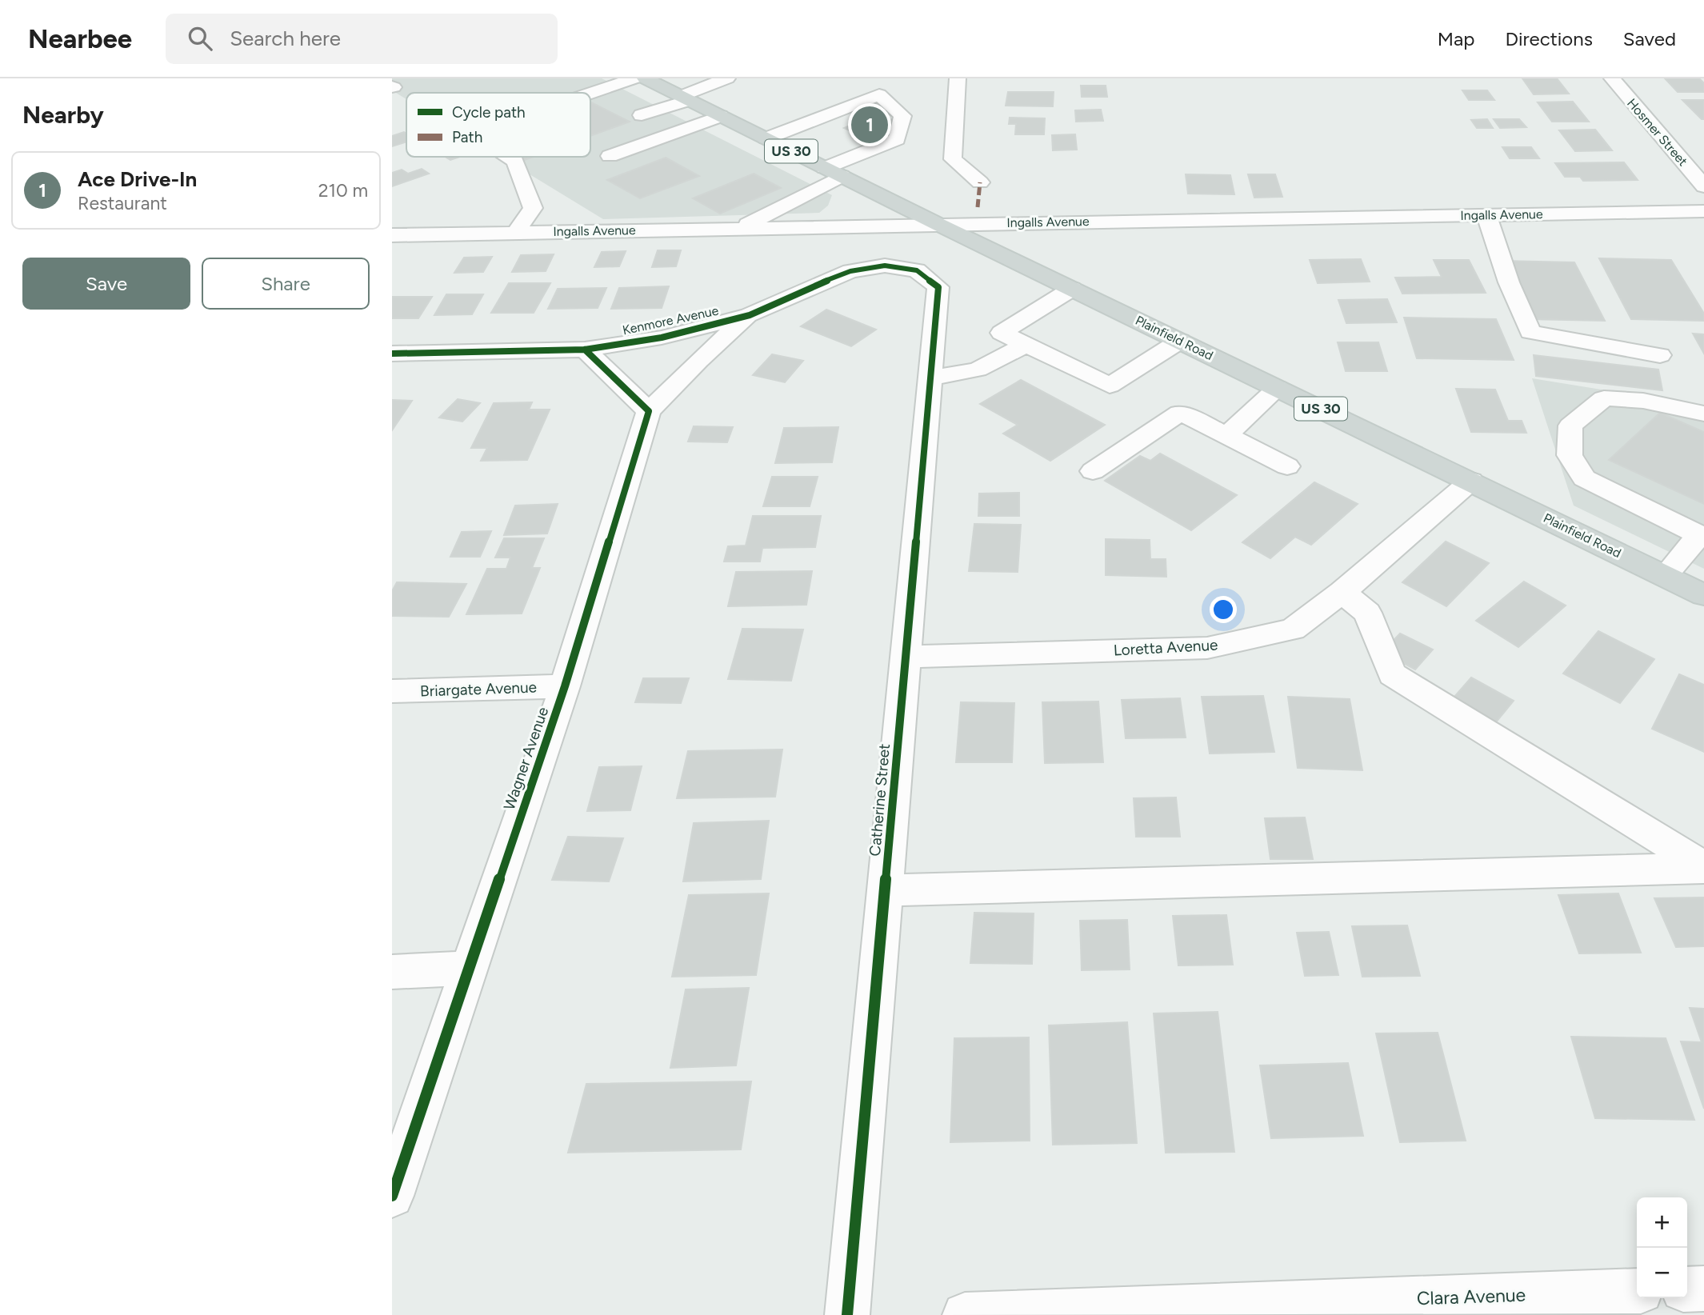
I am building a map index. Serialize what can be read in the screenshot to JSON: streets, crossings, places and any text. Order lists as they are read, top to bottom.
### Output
{
  "streets": {
    "main road": ["US 30", "Plainfield Road"],
    "street": [
      "Hosmer Street",
      "Ingalls Avenue",
      "Kenmore Avenue",
      "Loretta Avenue",
      "Briargate Avenue",
      "Wagner Avenue",
      "Catherine Street",
      "Clara Avenue"
    ]
  },
  "crossings": [
    ["Ingalls Avenue", "Plainfield Road"],
    ["Kenmore Avenue", "Wagner Avenue"],
    ["Kenmore Avenue", "Catherine Street"],
    ["Plainfield Road", "Loretta Avenue"],
    ["Loretta Avenue", "Catherine Street"],
    ["Briargate Avenue", "Wagner Avenue"]
  ],
  "legend": ["Cycle path", "Path"],
  "page": {
    "header": "Nearbee",
    "search": "Search here",
    "nav": ["Map", "Directions", "Saved"],
    "heading": "Nearby",
    "pins": "1",
    "list": [
      {
        "mark": "1",
        "name": "Ace Drive-In",
        "note": "Restaurant",
        "value": "210 m"
      }
    ],
    "buttons": ["Save", "Share"],
    "map_buttons": ["+", "−"]
  }
}
